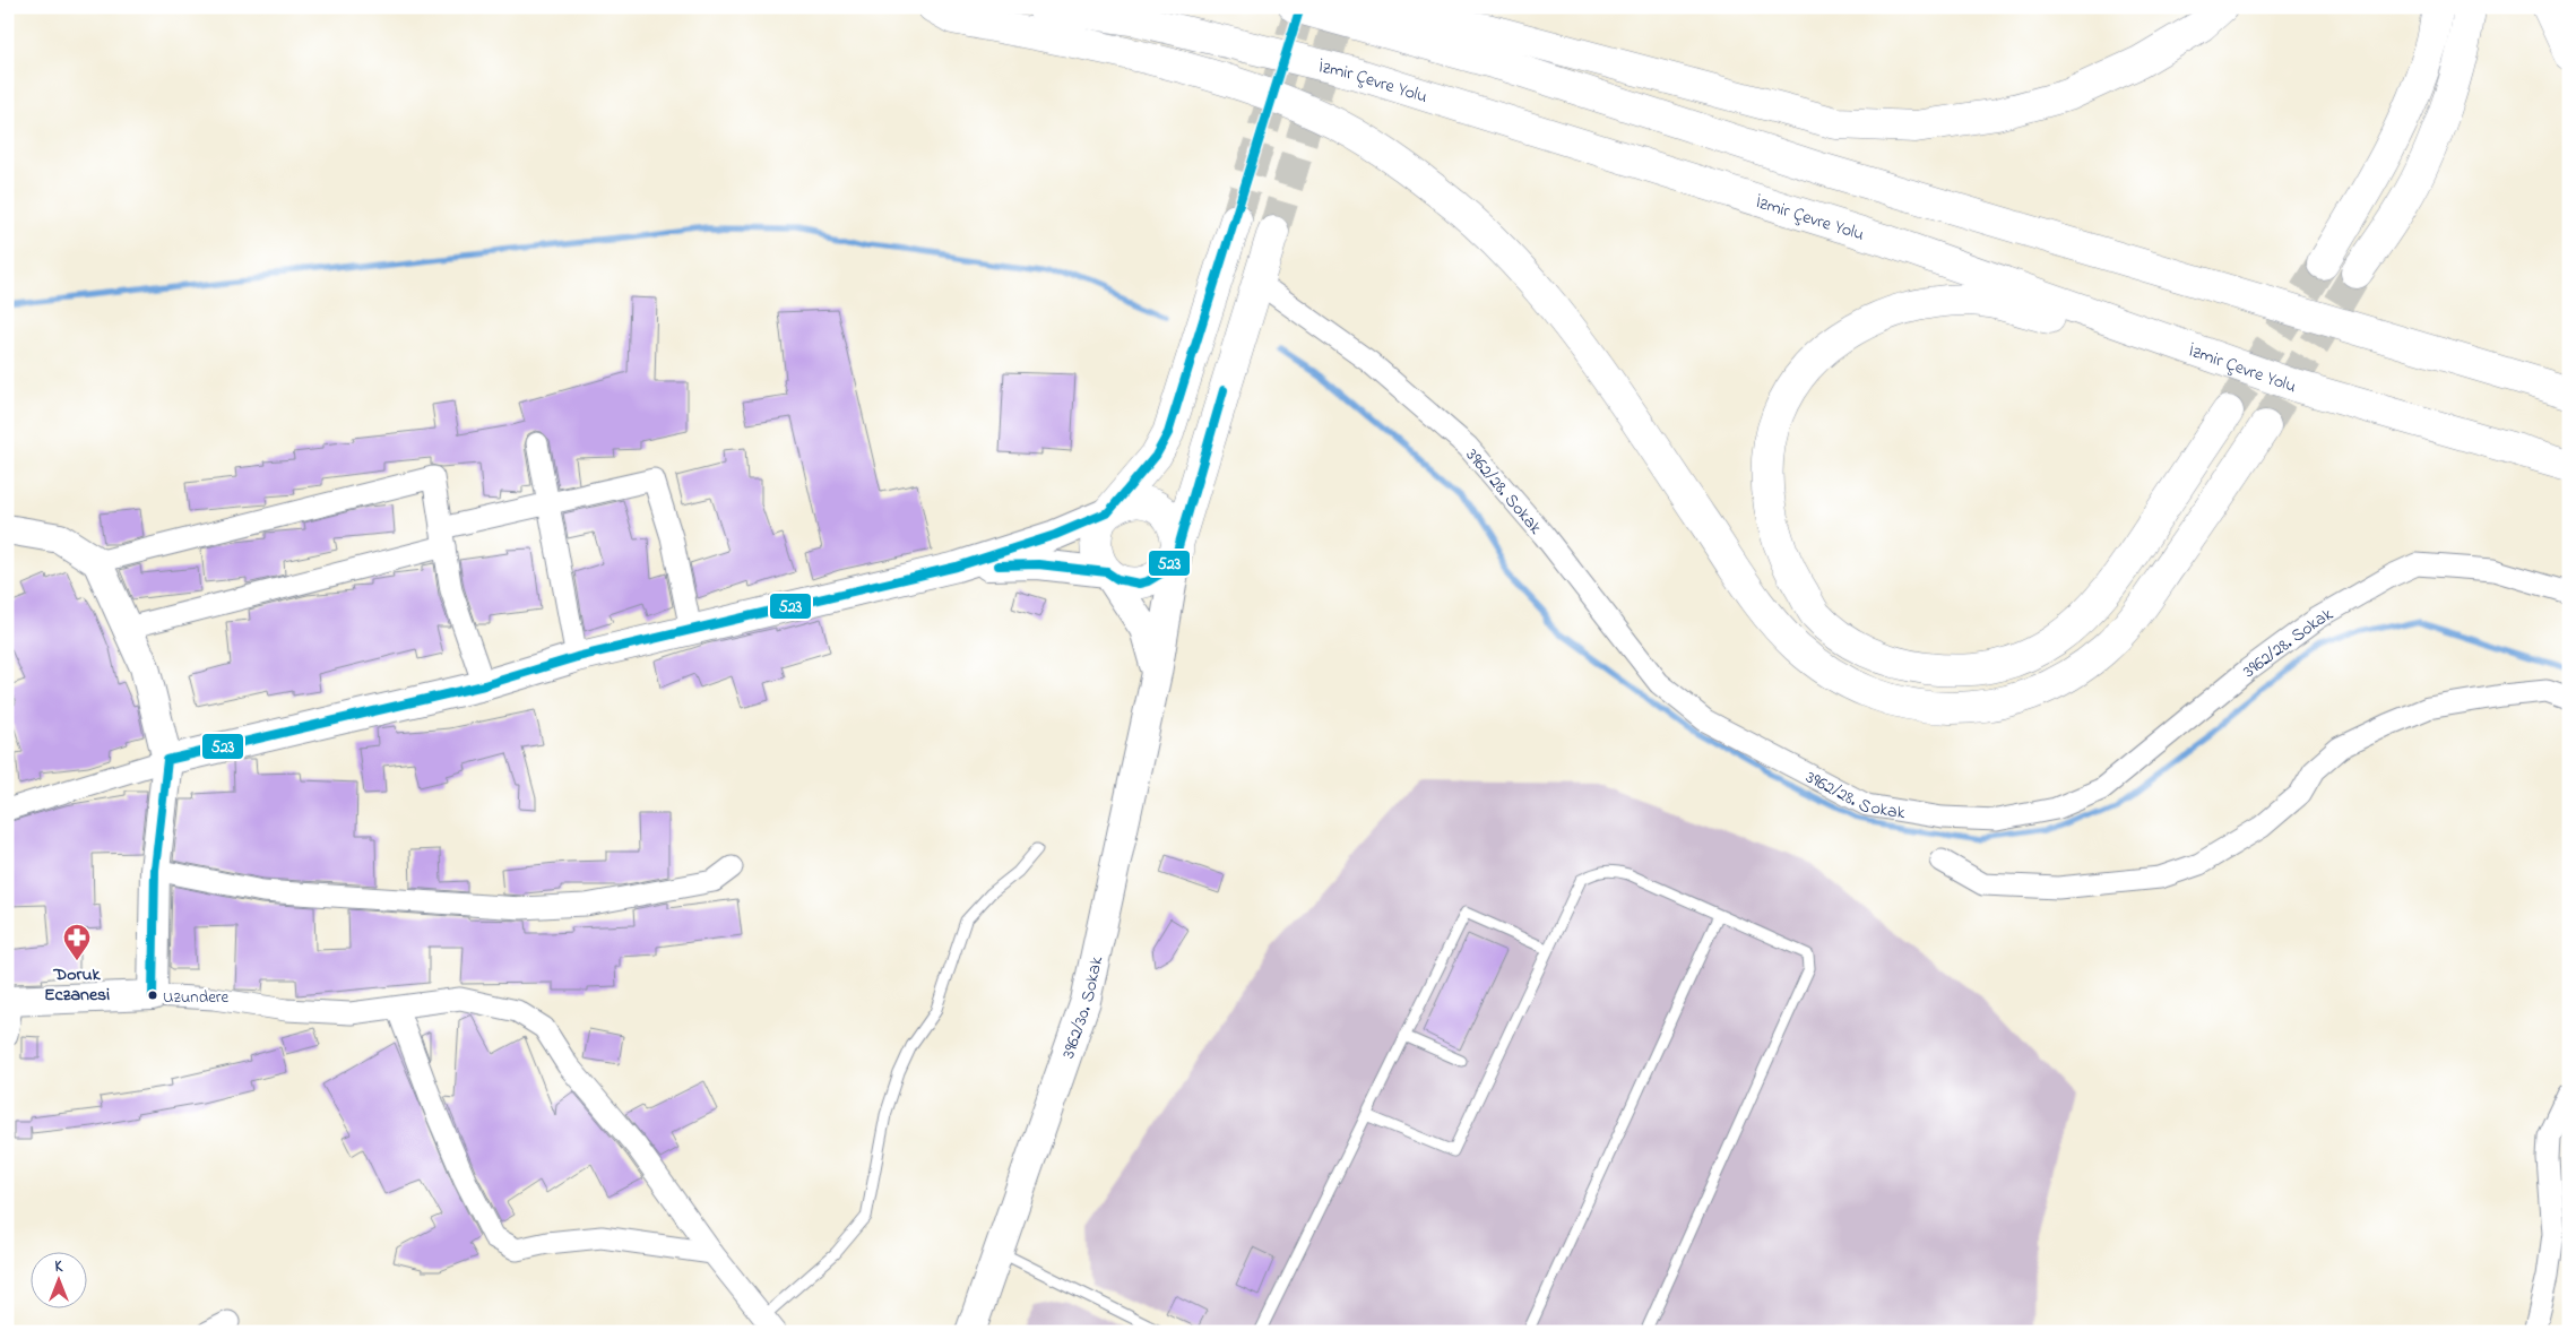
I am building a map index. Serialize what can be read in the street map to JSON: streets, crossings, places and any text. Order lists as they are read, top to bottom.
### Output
{
  "streets": {
    "main road": ["İzmir Çevre Yolu"],
    "street": ["3962/28. Sokak", "3962/30. Sokak"]
  },
  "places": {
    "pharmacy": ["Doruk Eczanesi"],
    "other": ["Uzundere"]
  },
  "lines": ["transit line 523"],
  "north": "top"
}
